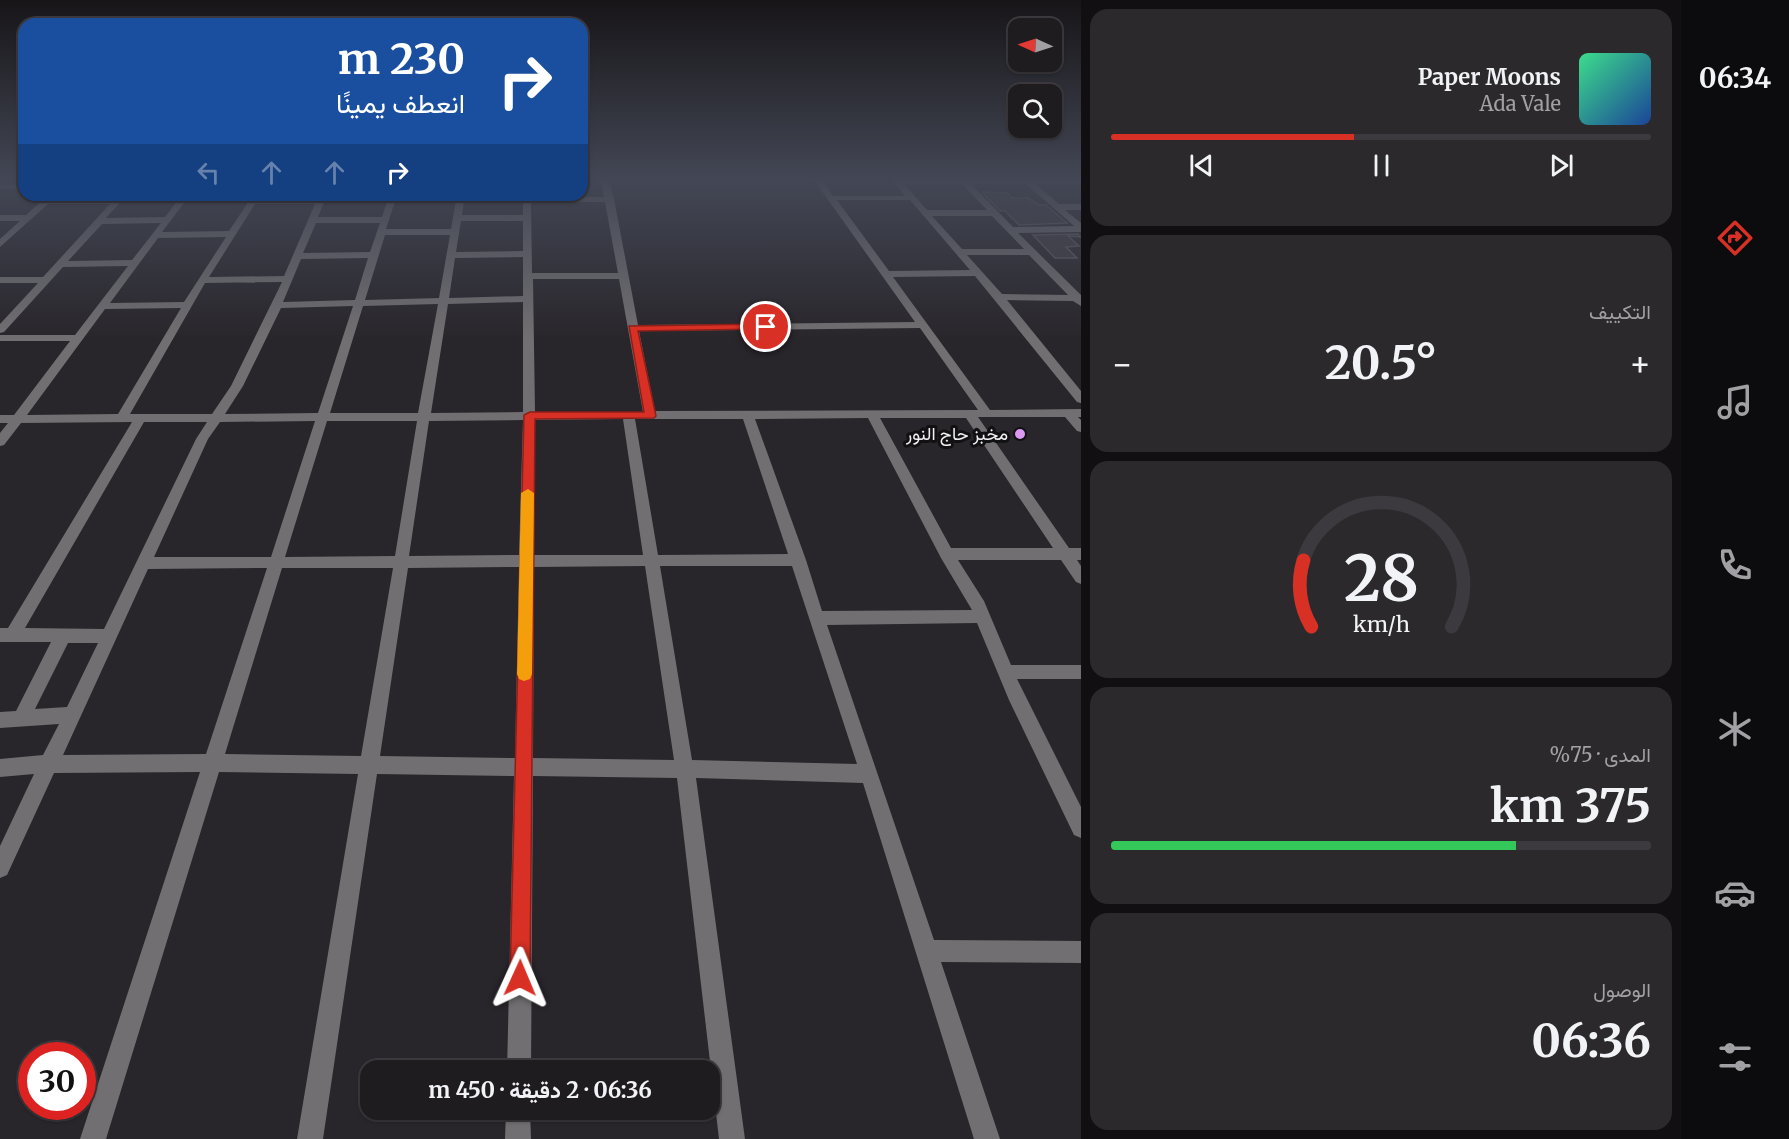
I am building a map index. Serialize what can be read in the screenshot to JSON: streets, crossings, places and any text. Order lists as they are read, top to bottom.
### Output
{
  "places": ["مخبز حاج النور"],
  "north": "left",
  "page": {
    "tabs": "06:34",
    "turn": ["230 m", "انعطف يمينًا"],
    "song": ["Paper Moons", "Ada Vale"],
    "tile": [
      "التكييف",
      ["المدى · 75%", "375 km"],
      ["الوصول", "06:36"]
    ],
    "heat": ["−", "20.5°", "+"],
    "limit": "30",
    "trip": "06:36 · 2 دقيقة · 450 m",
    "gauge": ["28", "km/h"]
  }
}
